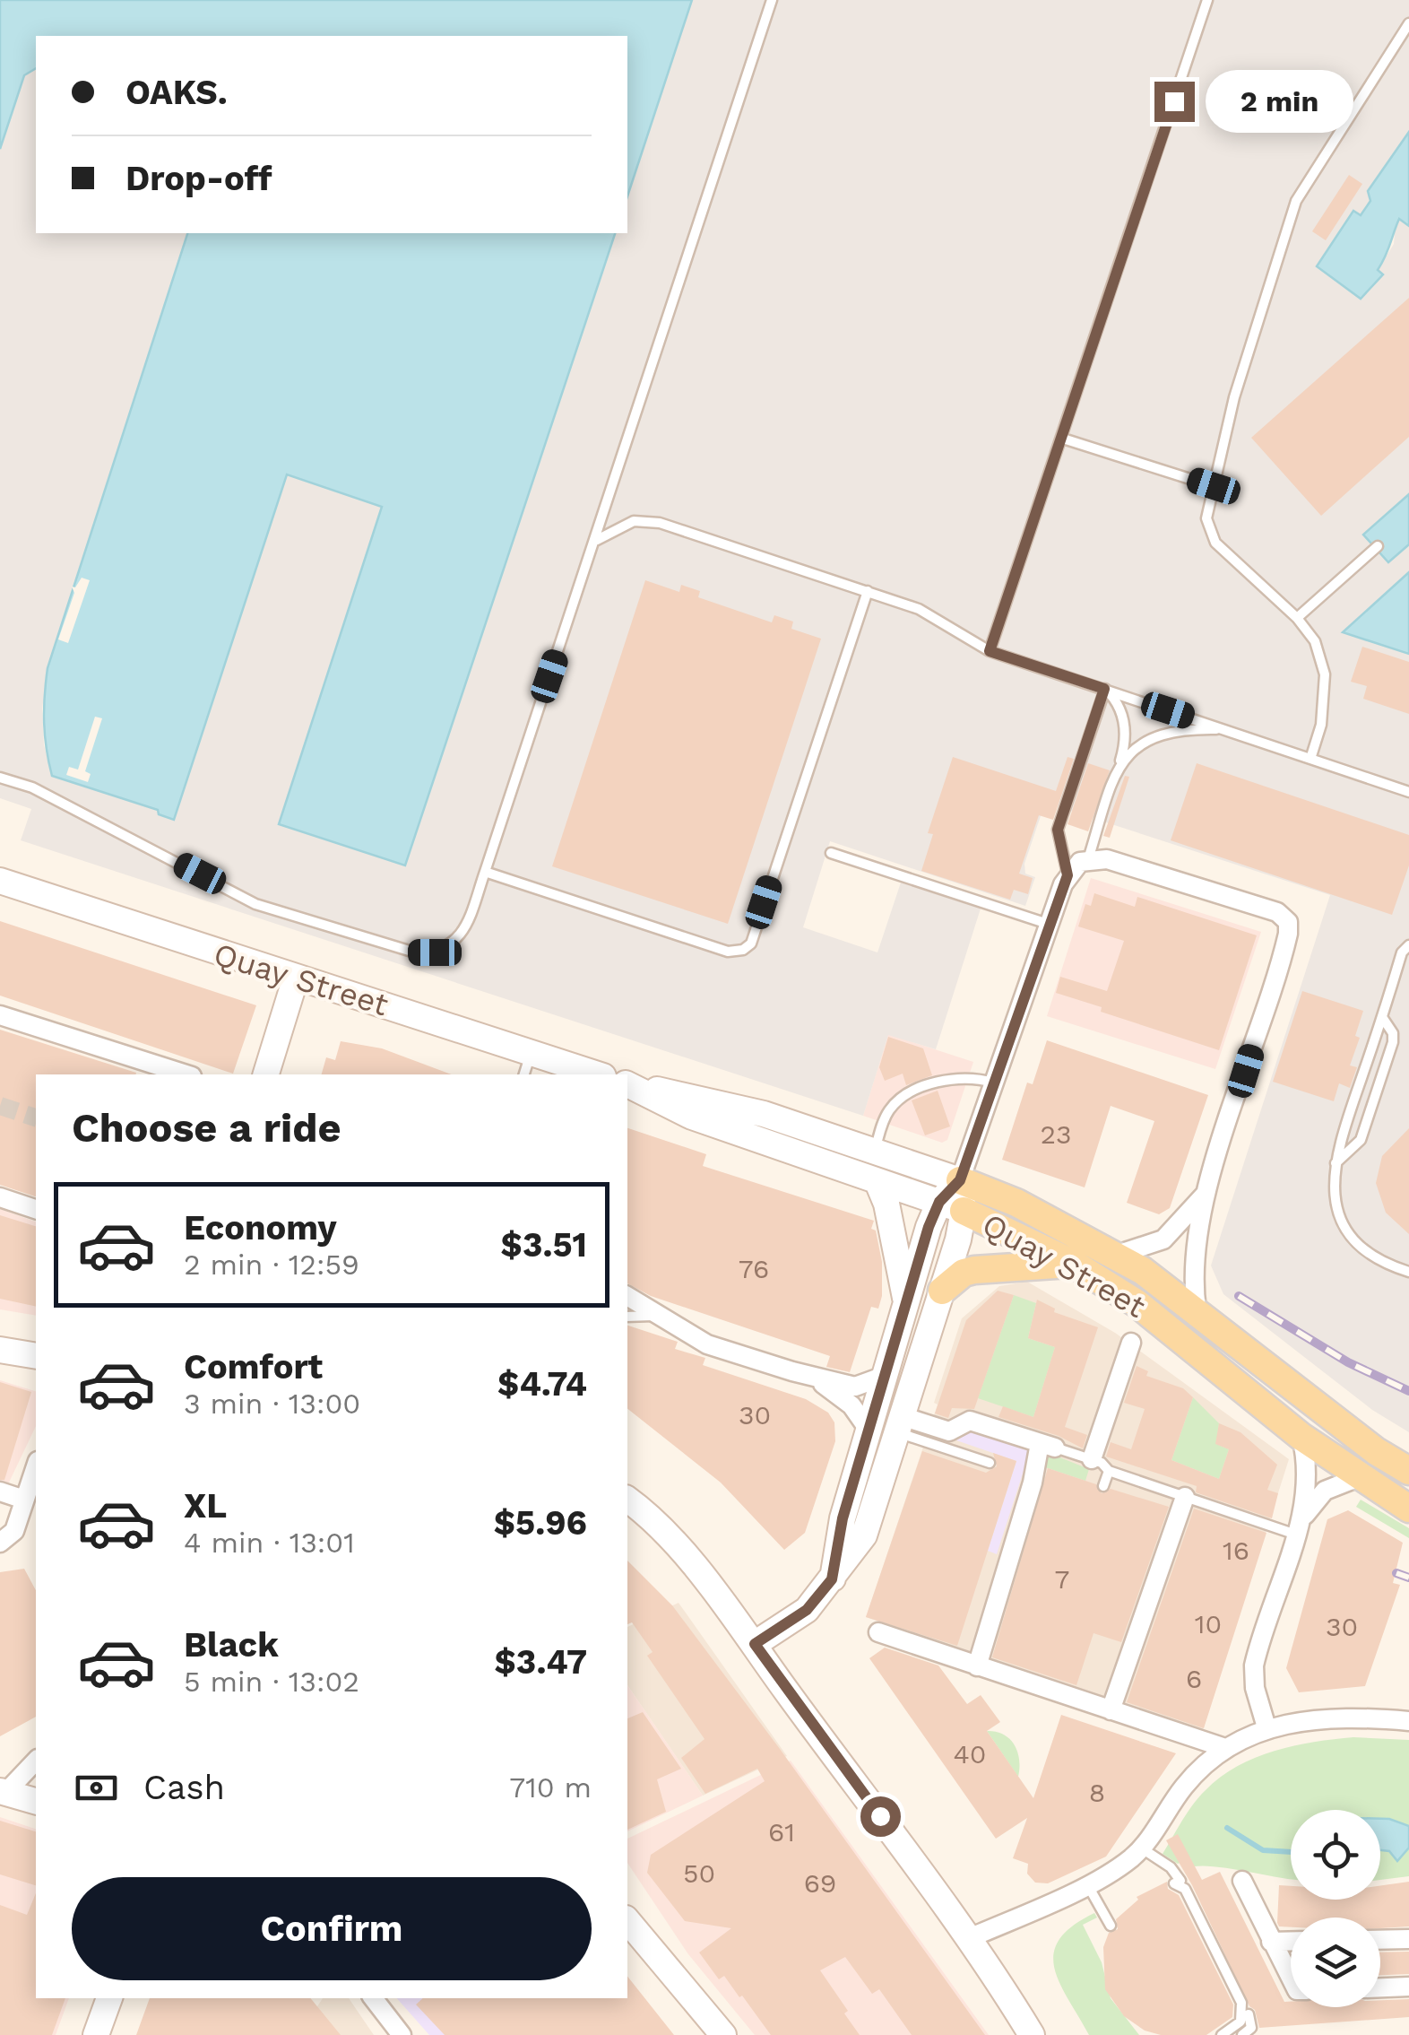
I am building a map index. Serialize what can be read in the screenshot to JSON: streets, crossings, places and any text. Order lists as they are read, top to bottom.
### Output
{
  "streets": {
    "main road": ["Quay Street"]
  },
  "house_numbers": [
    "23",
    "76",
    "30",
    "16",
    "7",
    "10",
    "30",
    "6",
    "40",
    "8",
    "61",
    "50",
    "69"
  ],
  "page": {
    "banner": ["OAKS.", "Drop-off"],
    "bubble": "2 min",
    "heading": "Choose a ride",
    "list": [
      {
        "name": "Economy",
        "note": "2 min · 12:59",
        "value": "$3.51"
      },
      {
        "name": "Comfort",
        "note": "3 min · 13:00",
        "value": "$4.74"
      },
      {
        "name": "XL",
        "note": "4 min · 13:01",
        "value": "$5.96"
      },
      {
        "name": "Black",
        "note": "5 min · 13:02",
        "value": "$3.47"
      }
    ],
    "pay": ["Cash", "710 m"],
    "buttons": "Confirm"
  }
}
